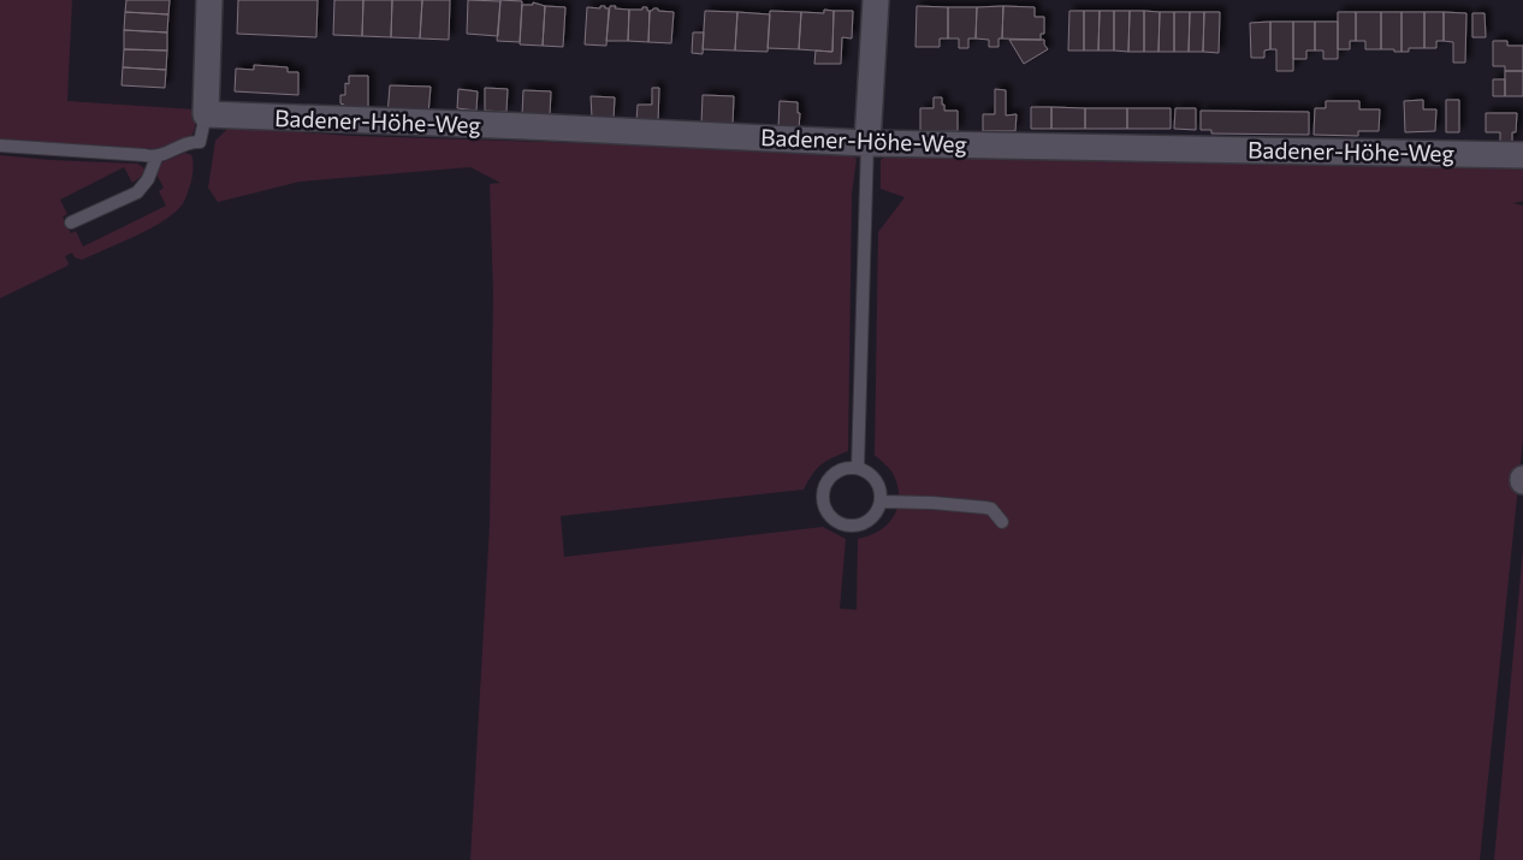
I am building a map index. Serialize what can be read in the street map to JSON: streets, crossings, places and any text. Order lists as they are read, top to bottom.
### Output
{
  "streets": {
    "street": ["Badener-Höhe-Weg"]
  }
}
